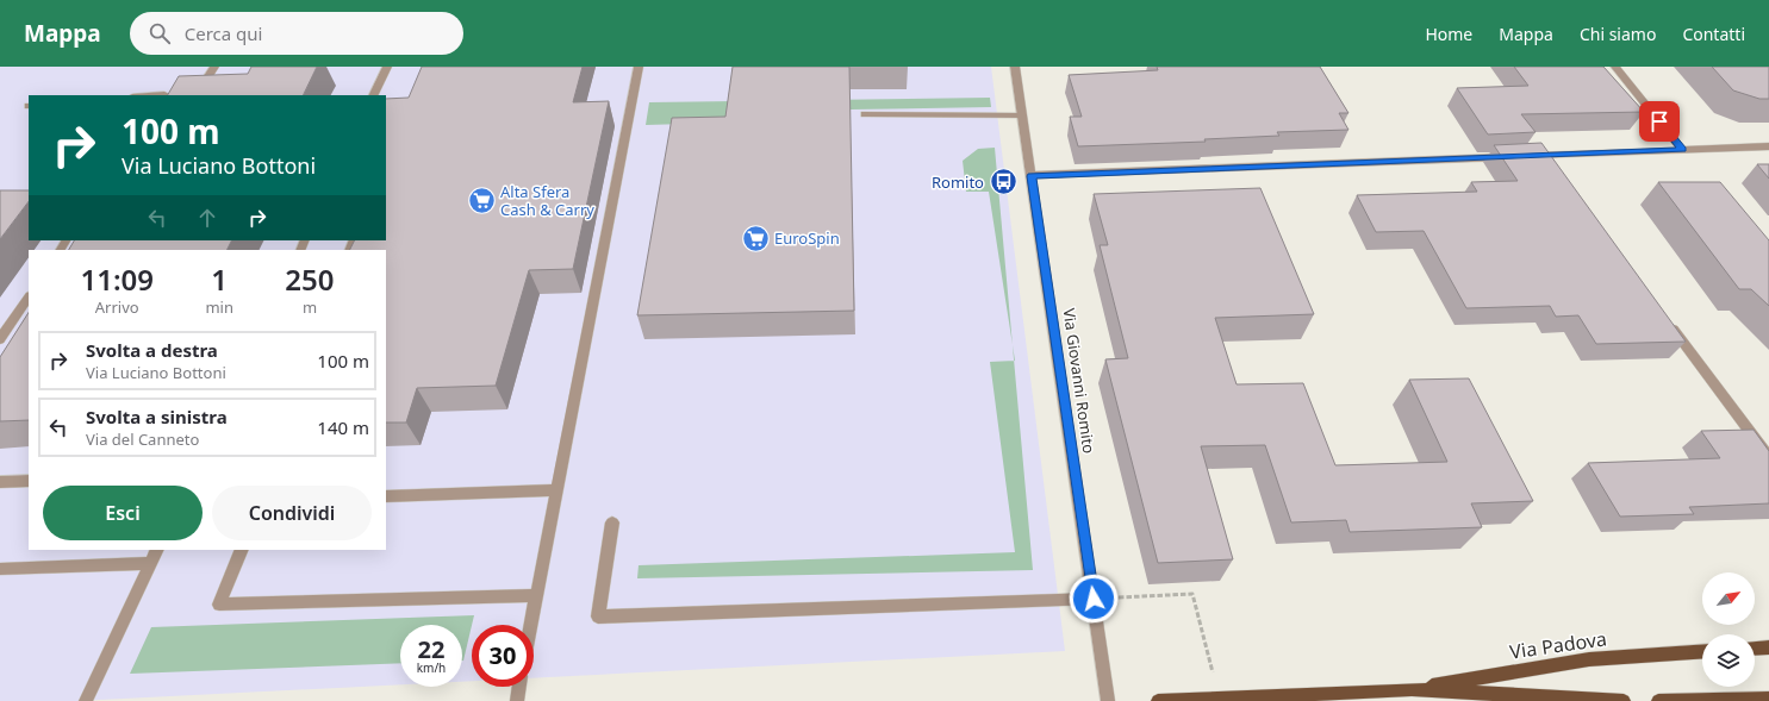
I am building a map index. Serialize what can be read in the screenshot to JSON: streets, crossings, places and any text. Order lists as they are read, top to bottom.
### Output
{
  "streets": {
    "main road": ["Via Padova"],
    "street": ["Via Giovanni Romito"]
  },
  "places": {
    "bus stop": ["Romito"],
    "supermarket": ["Alta Sfera Cash & Carry", "EuroSpin"]
  },
  "north": "top right",
  "page": {
    "header": "Mappa",
    "search": "Cerca qui",
    "nav": [
      "Home",
      "Mappa",
      "Chi siamo",
      "Contatti"
    ],
    "turn": ["100 m", "Via Luciano Bottoni"],
    "eta": [
      "11:09",
      "Arrivo",
      "1",
      "min",
      "250",
      "m"
    ],
    "list": [
      {
        "name": "Svolta a destra",
        "note": "Via Luciano Bottoni",
        "value": "100 m"
      },
      {
        "name": "Svolta a sinistra",
        "note": "Via del Canneto",
        "value": "140 m"
      }
    ],
    "buttons": ["Esci", "Condividi"],
    "speed": "22 km/h",
    "limit": "30"
  }
}
